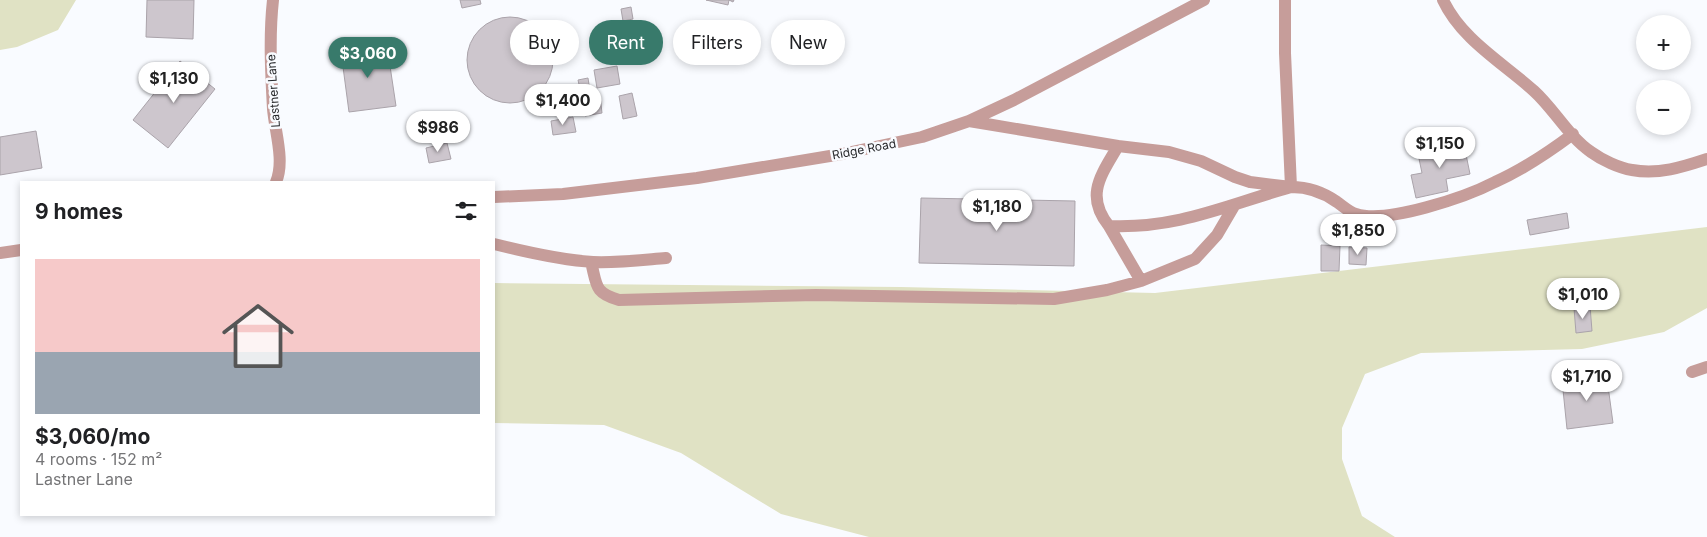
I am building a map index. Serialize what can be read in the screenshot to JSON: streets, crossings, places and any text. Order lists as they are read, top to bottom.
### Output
{
  "streets": {
    "street": ["Lastner Lane", "Ridge Road"]
  },
  "page": {
    "map_buttons": ["+", "−"],
    "chip": [
      "Buy",
      "Rent",
      "Filters",
      "New"
    ],
    "price": [
      "$3,060",
      "$1,130",
      "$1,400",
      "$986",
      "$1,150",
      "$1,180",
      "$1,850",
      "$1,010",
      "$1,710"
    ],
    "heading": "9 homes",
    "list": [
      {
        "name": "$3,060/mo",
        "note": "4 rooms · 152 m² · Lastner Lane"
      }
    ]
  }
}
